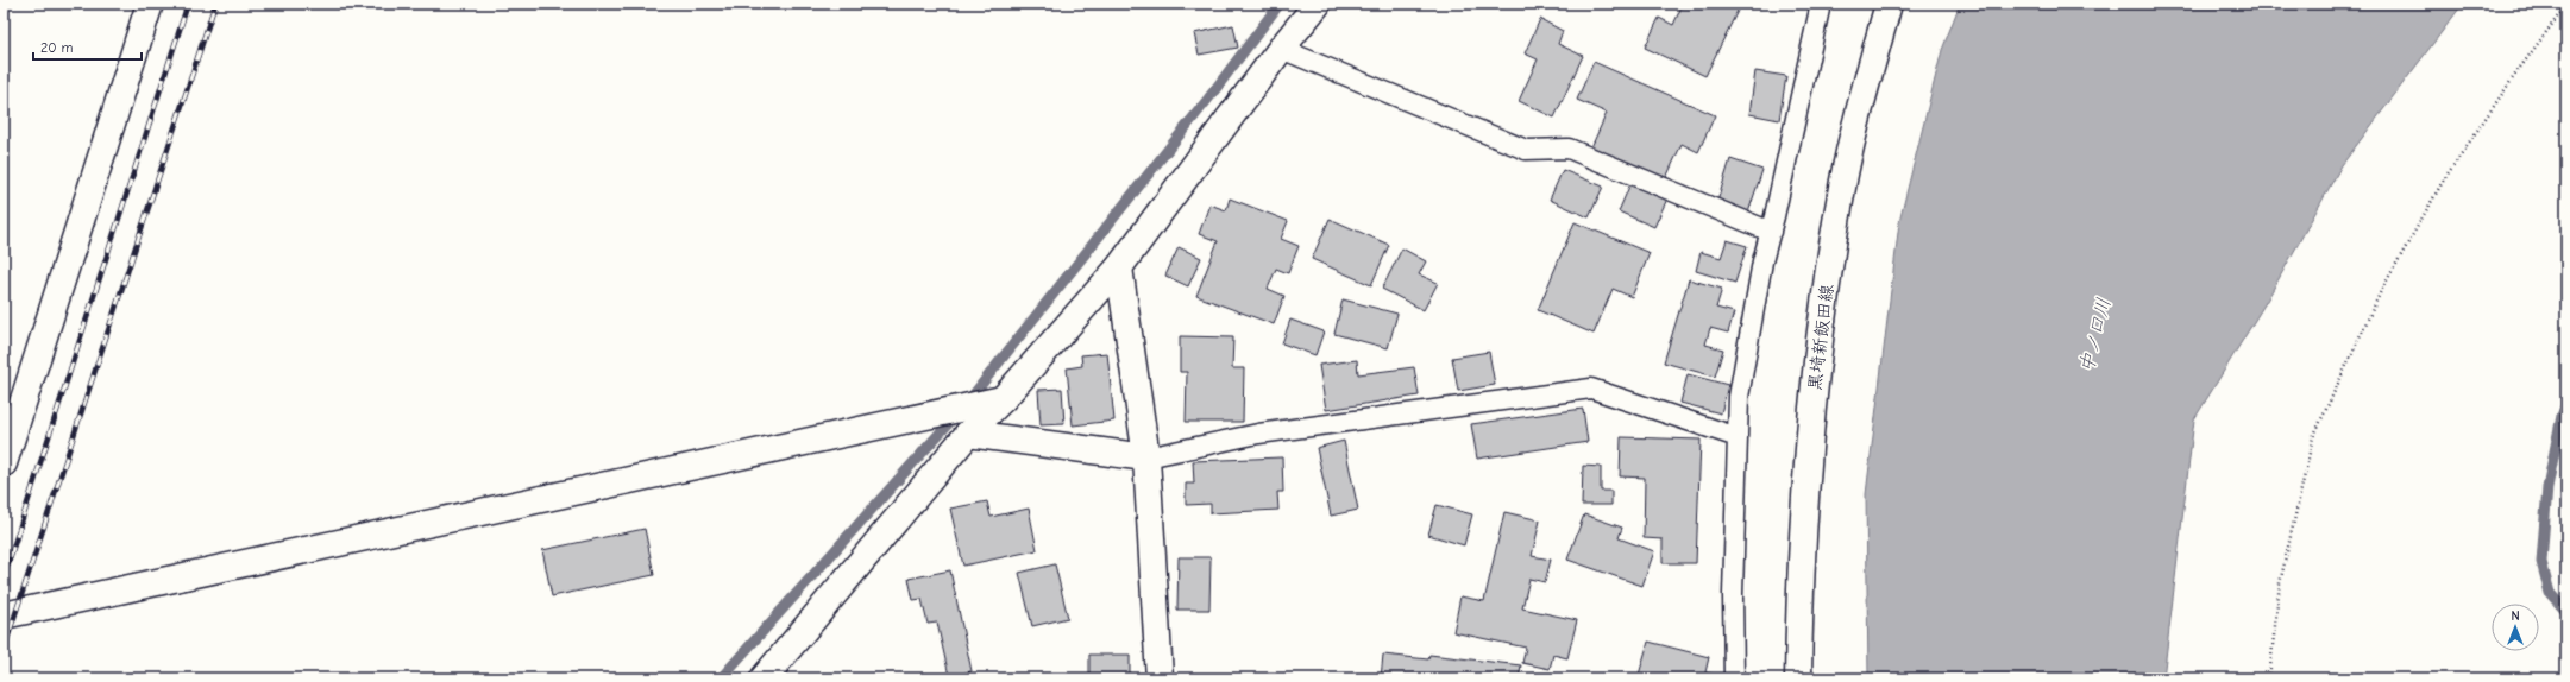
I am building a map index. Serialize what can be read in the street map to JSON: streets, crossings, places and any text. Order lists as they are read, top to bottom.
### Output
{
  "streets": {
    "street": ["黒埼新飯田線"]
  },
  "water": ["中ノ口川"],
  "scale_bar": "20 m",
  "north": "top"
}
